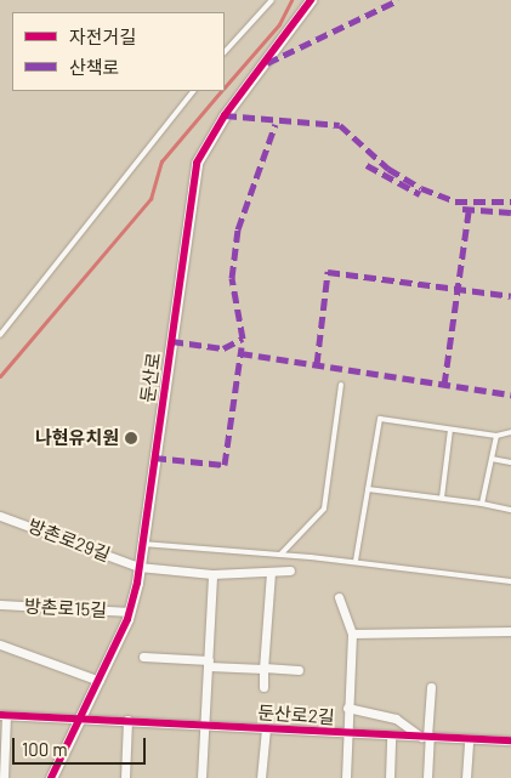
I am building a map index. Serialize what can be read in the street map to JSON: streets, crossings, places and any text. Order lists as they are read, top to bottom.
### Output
{
  "streets": {
    "street": [
      "둔산로",
      "방촌로29길",
      "방촌로15길",
      "둔산로2길"
    ]
  },
  "crossings": [
    ["둔산로", "방촌로29길"],
    ["둔산로", "방촌로15길"],
    ["둔산로", "둔산로2길"]
  ],
  "places": ["나현유치원"],
  "legend": ["자전거길", "산책로"],
  "scale_bar": "100 m"
}
